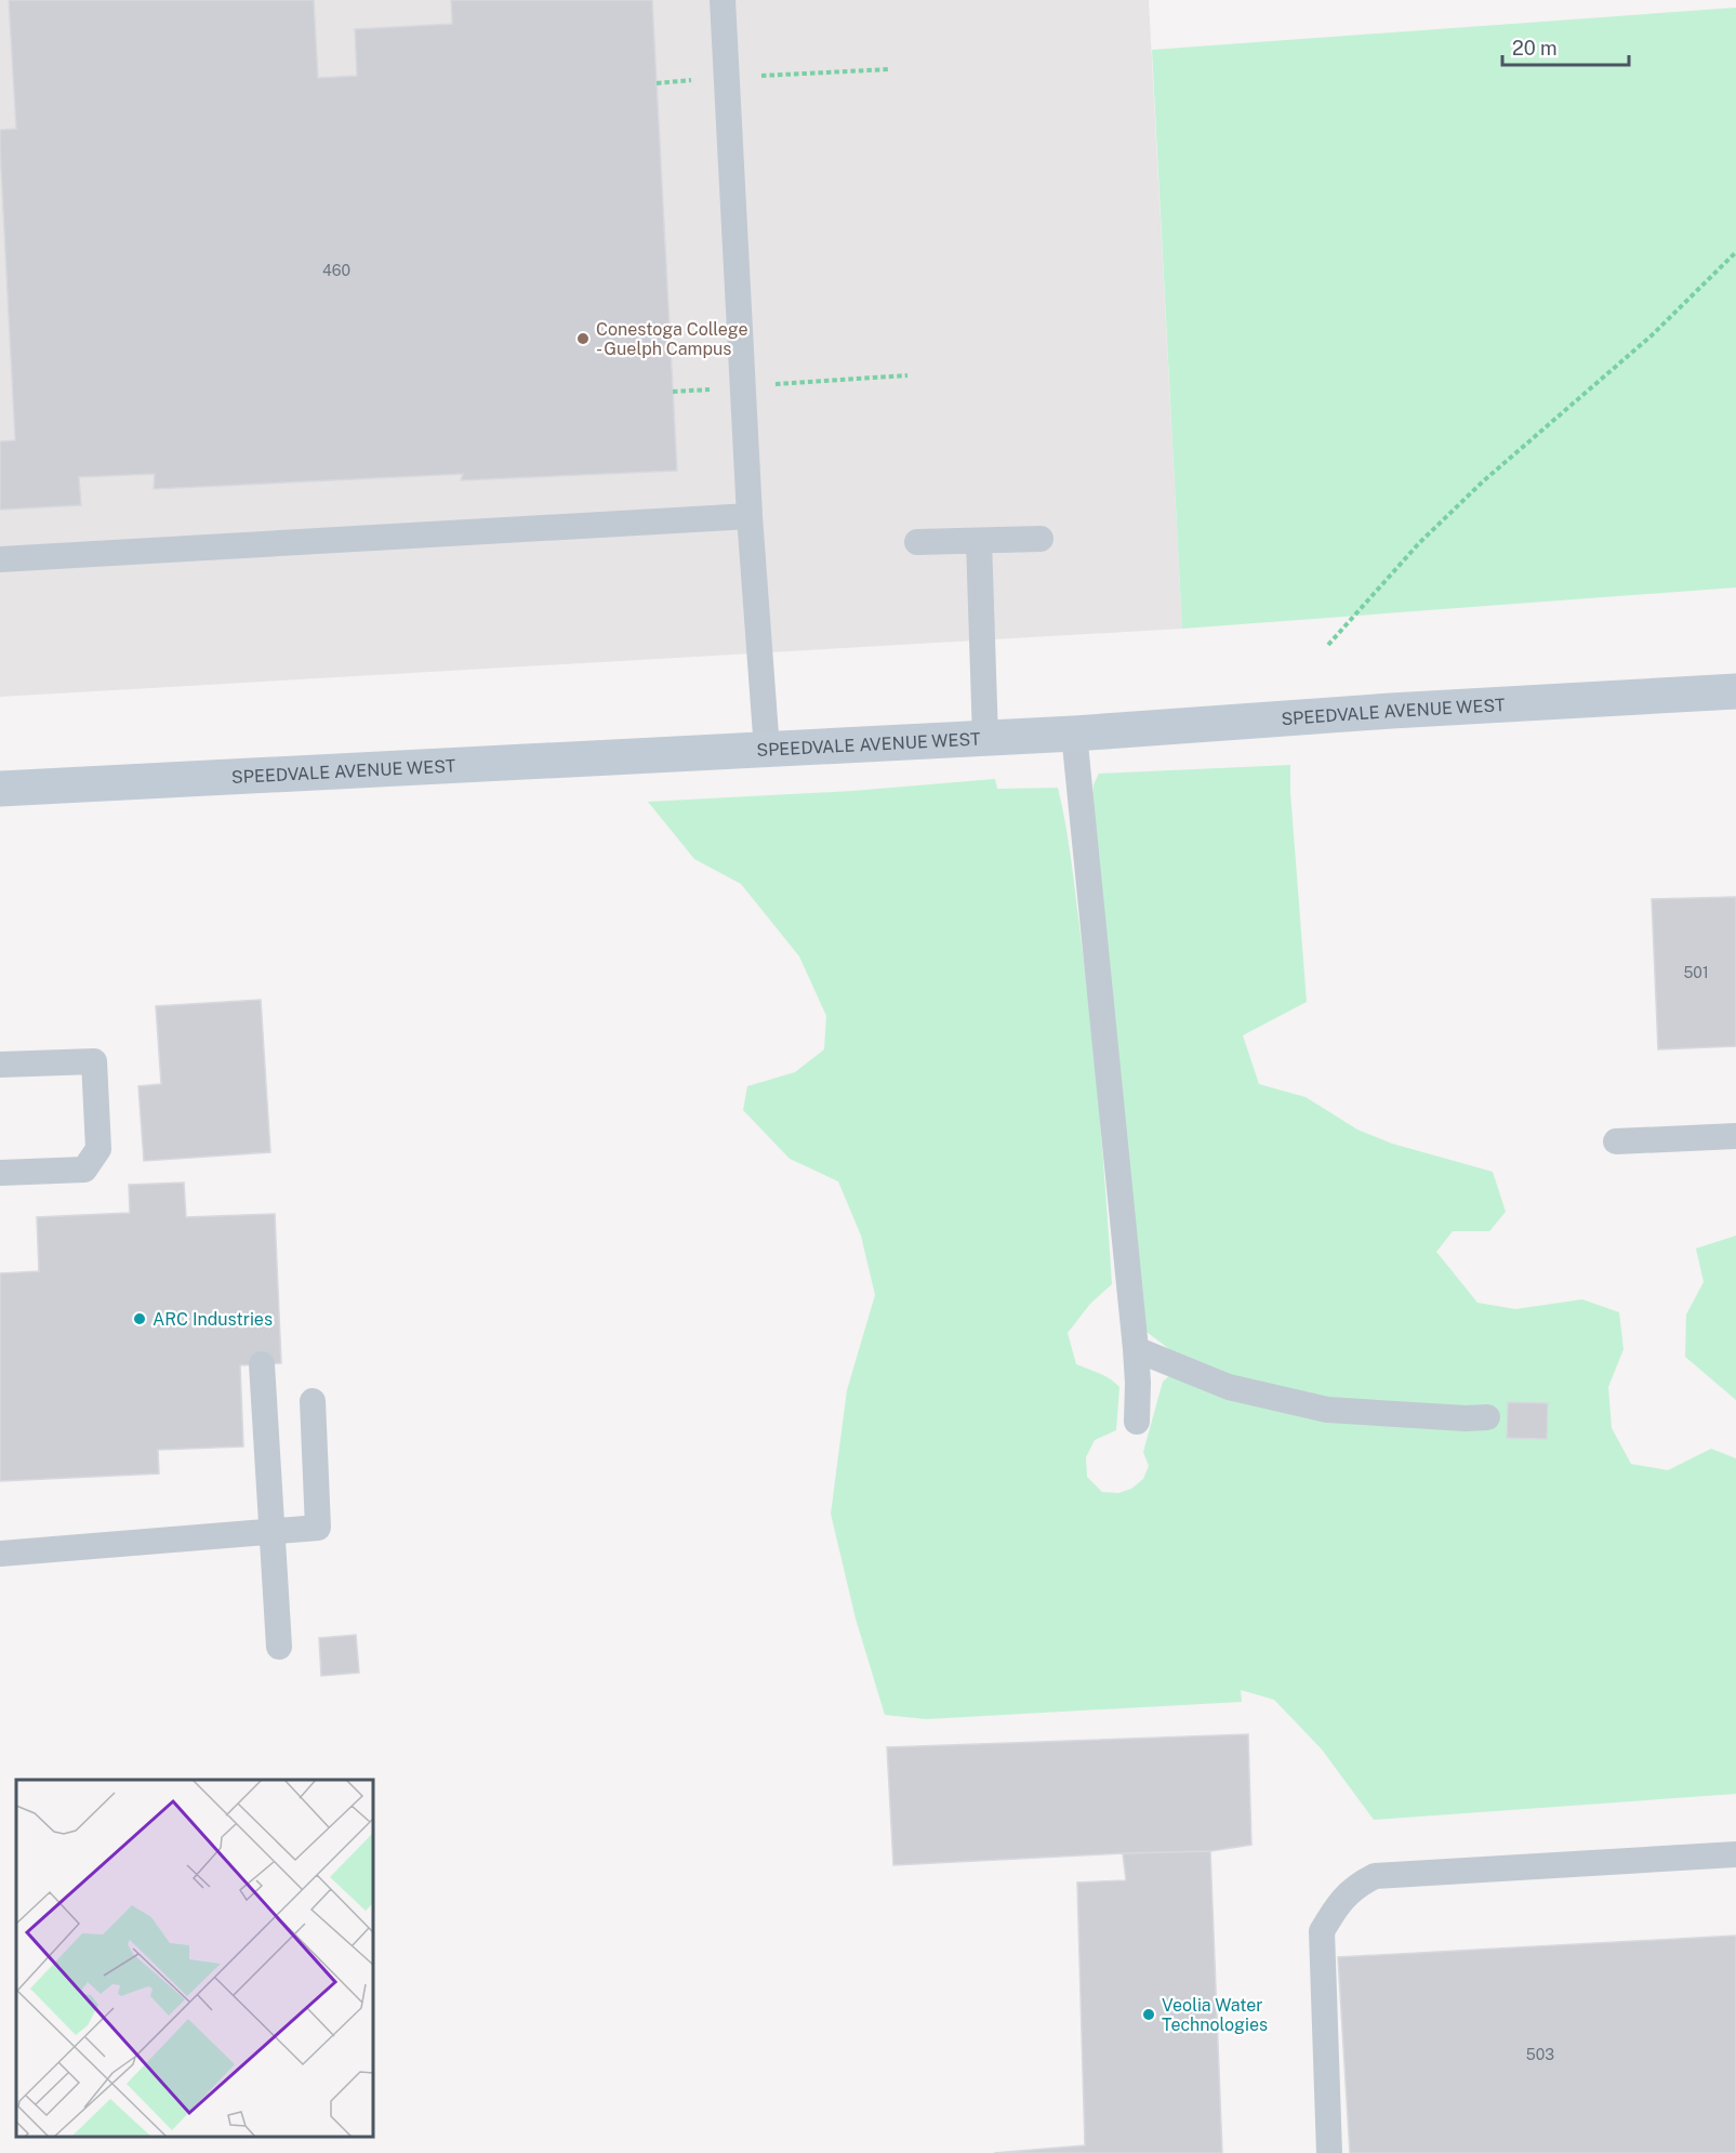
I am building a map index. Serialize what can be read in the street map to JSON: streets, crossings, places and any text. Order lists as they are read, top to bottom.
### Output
{
  "streets": {
    "main road": ["SPEEDVALE AVENUE WEST"]
  },
  "places": ["Conestoga College - Guelph Campus", "ARC Industries", "Veolia Water Technologies"],
  "house_numbers": ["460", "501", "503"],
  "scale_bar": "20 m"
}
